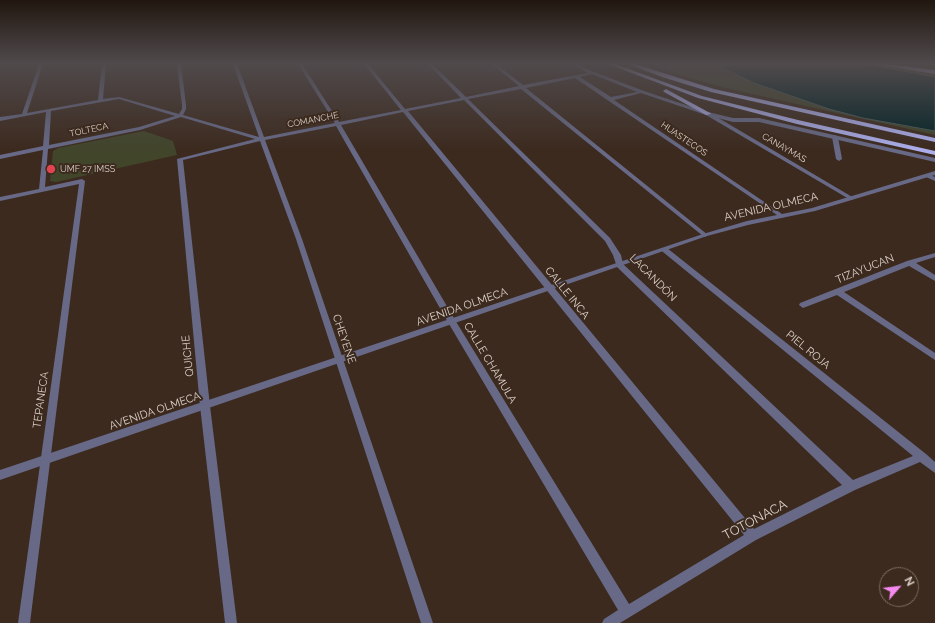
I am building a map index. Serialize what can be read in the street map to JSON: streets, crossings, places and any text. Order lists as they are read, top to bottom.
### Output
{
  "streets": {
    "street": [
      "COMANCHE",
      "TOLTECA",
      "HUASTECOS",
      "CANAYMAS",
      "AVENIDA OLMECA",
      "TIZAYUCAN",
      "LACANDÓN",
      "CALLE INCA",
      "CHEYENE",
      "PIEL ROJA",
      "QUICHE",
      "CALLE CHAMULA",
      "TEPANECA",
      "TOTONACA"
    ]
  },
  "crossings": [
    ["COMANCHE", "LACANDÓN"],
    ["COMANCHE", "CALLE INCA"],
    ["COMANCHE", "CHEYENE"],
    ["COMANCHE", "QUICHE"],
    ["COMANCHE", "CALLE CHAMULA"],
    ["HUASTECOS", "AVENIDA OLMECA"],
    ["CANAYMAS", "AVENIDA OLMECA"],
    ["AVENIDA OLMECA", "LACANDÓN"],
    ["AVENIDA OLMECA", "CALLE INCA"],
    ["AVENIDA OLMECA", "CHEYENE"],
    ["AVENIDA OLMECA", "PIEL ROJA"],
    ["AVENIDA OLMECA", "QUICHE"],
    ["AVENIDA OLMECA", "CALLE CHAMULA"],
    ["AVENIDA OLMECA", "TEPANECA"],
    ["LACANDÓN", "TOTONACA"],
    ["CALLE INCA", "TOTONACA"],
    ["PIEL ROJA", "TOTONACA"],
    ["CALLE CHAMULA", "TOTONACA"]
  ],
  "places": ["UMF 27 IMSS"],
  "north": "top right"
}
